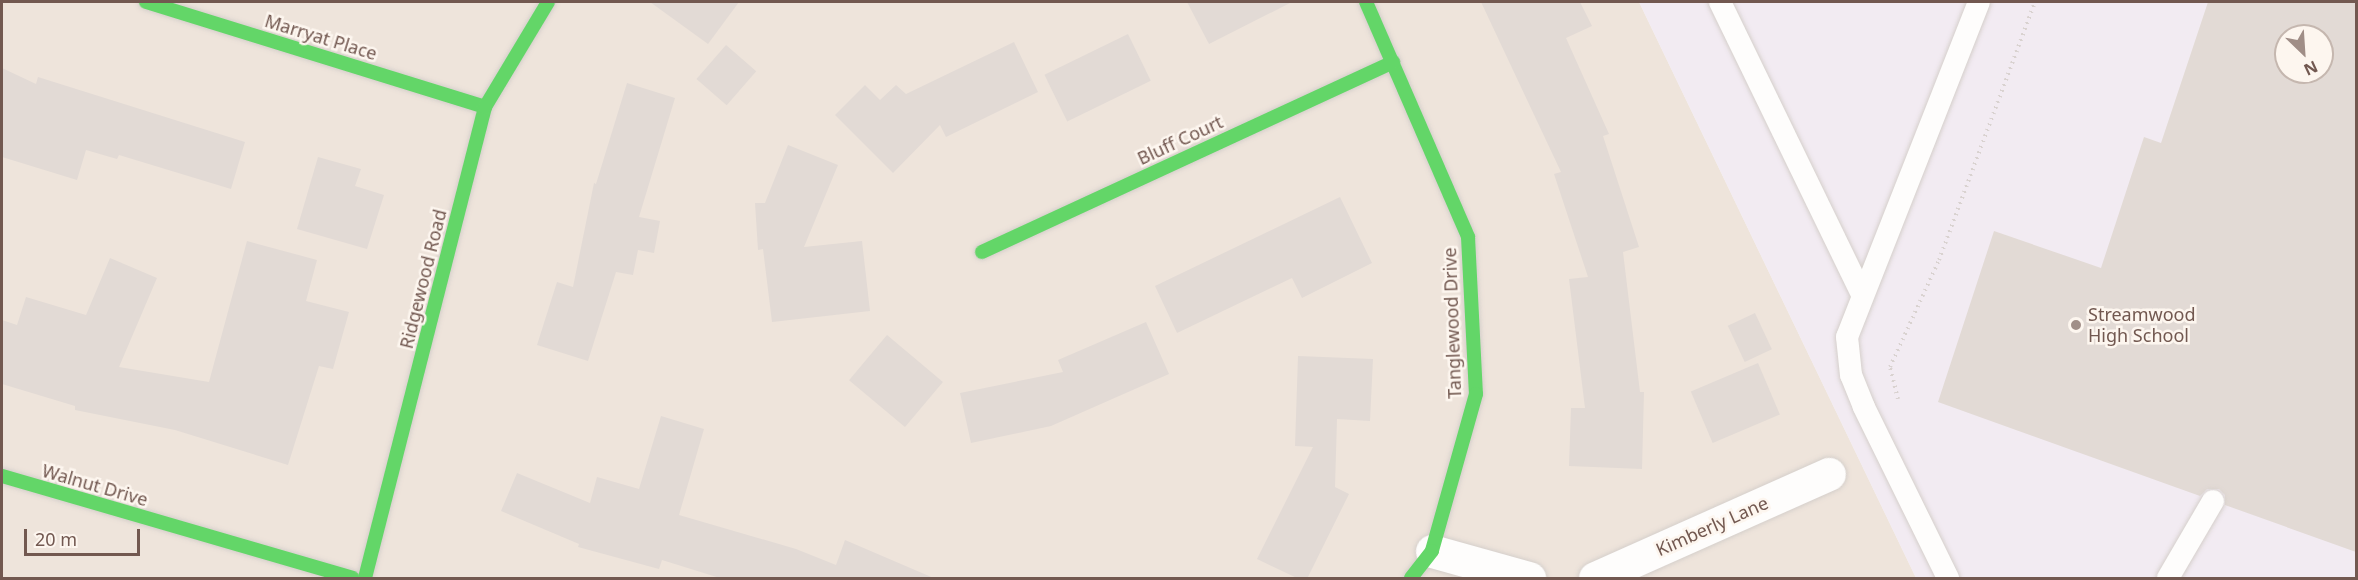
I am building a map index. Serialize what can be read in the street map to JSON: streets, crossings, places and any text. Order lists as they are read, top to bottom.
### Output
{
  "streets": {
    "street": [
      "Marryat Place",
      "Bluff Court",
      "Ridgewood Road",
      "Tanglewood Drive",
      "Walnut Drive",
      "Kimberly Lane"
    ]
  },
  "crossings": [
    ["Marryat Place", "Ridgewood Road"],
    ["Bluff Court", "Tanglewood Drive"]
  ],
  "places": ["Streamwood High School"],
  "scale_bar": "20 m",
  "north": "bottom right"
}
